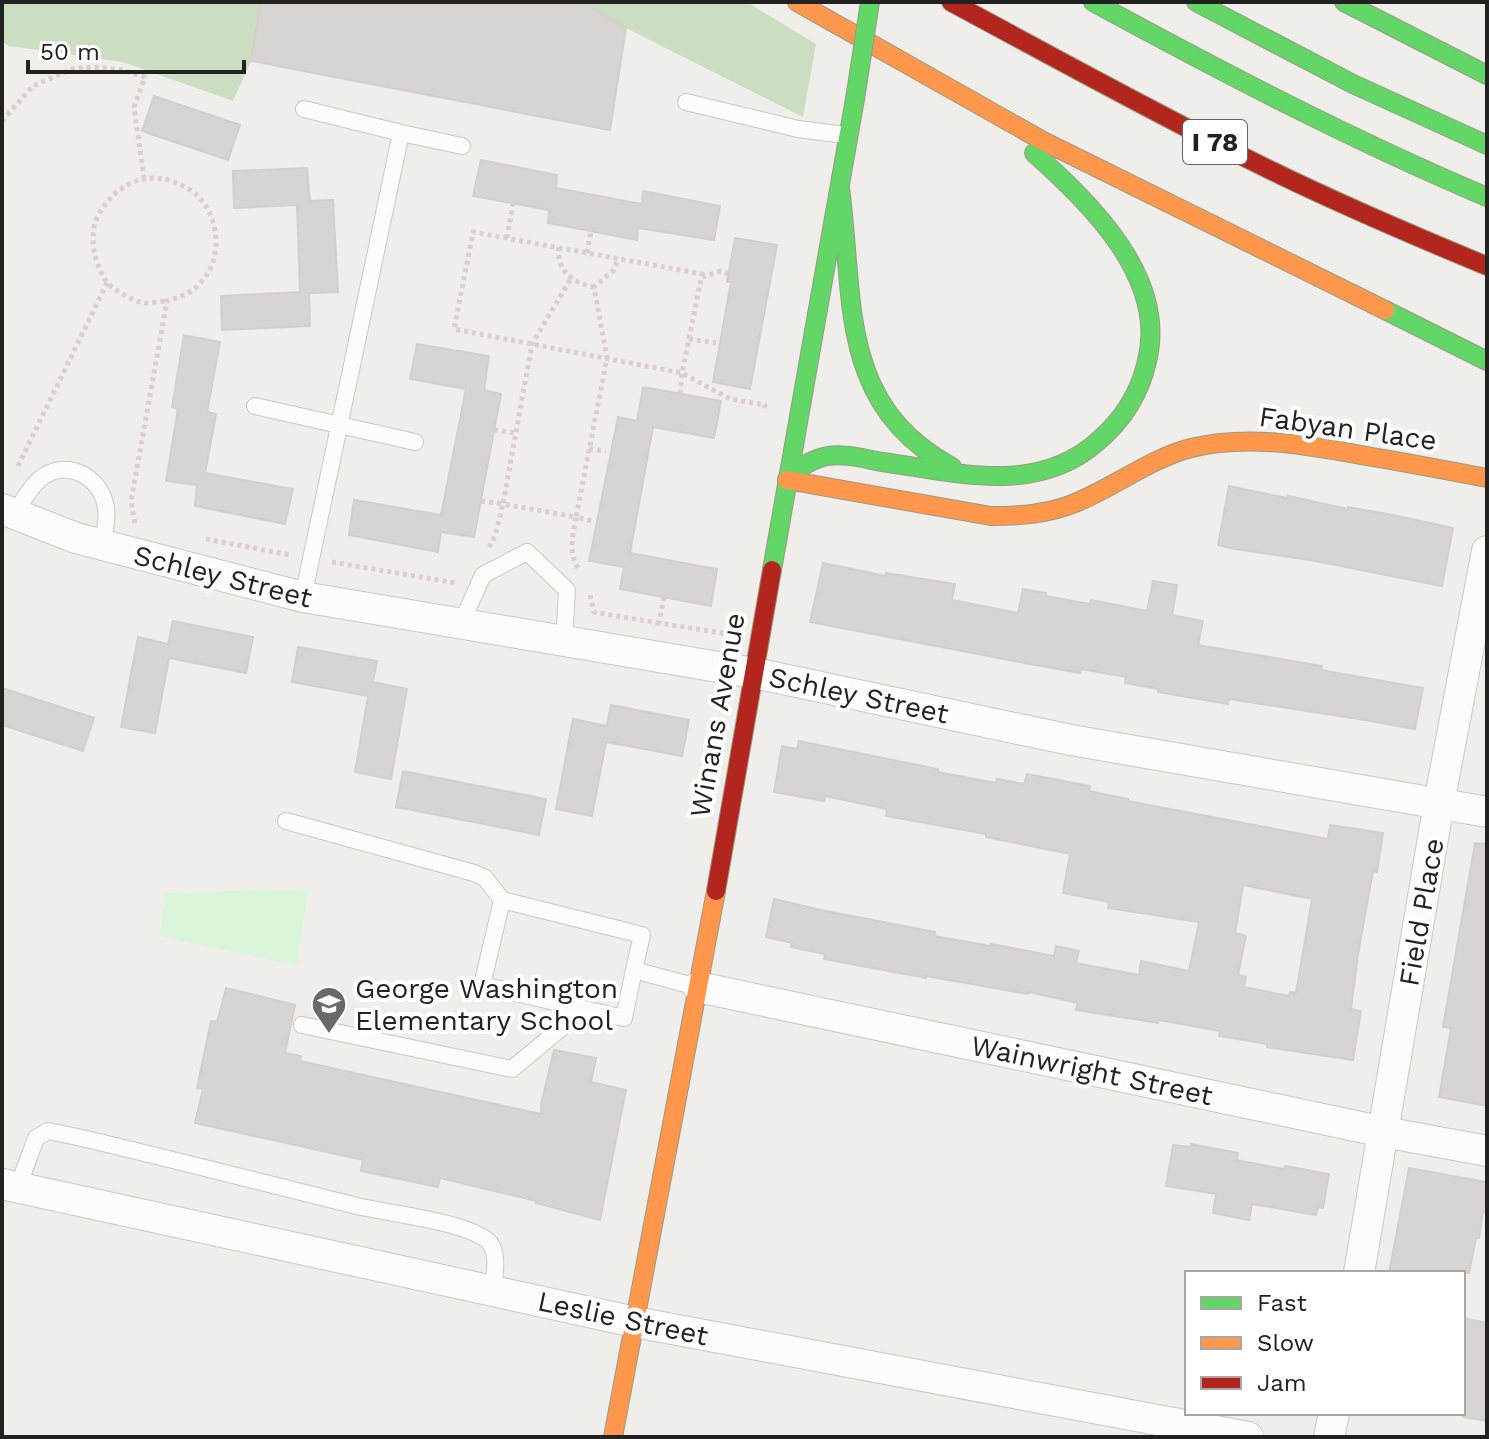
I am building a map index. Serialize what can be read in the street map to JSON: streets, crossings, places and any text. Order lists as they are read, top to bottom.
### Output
{
  "streets": {
    "main road": ["I 78", "Fabyan Place", "Winans Avenue"],
    "street": [
      "Schley Street",
      "Field Place",
      "Wainwright Street",
      "Leslie Street"
    ]
  },
  "crossings": [
    ["Fabyan Place", "Winans Avenue"],
    ["Schley Street", "Winans Avenue"],
    ["Schley Street", "Field Place"],
    ["Winans Avenue", "Wainwright Street"],
    ["Winans Avenue", "Leslie Street"],
    ["Field Place", "Wainwright Street"]
  ],
  "places": {
    "school or university": ["George Washington Elementary School"]
  },
  "legend": ["Fast", "Slow", "Jam"],
  "scale_bar": "50 m"
}
